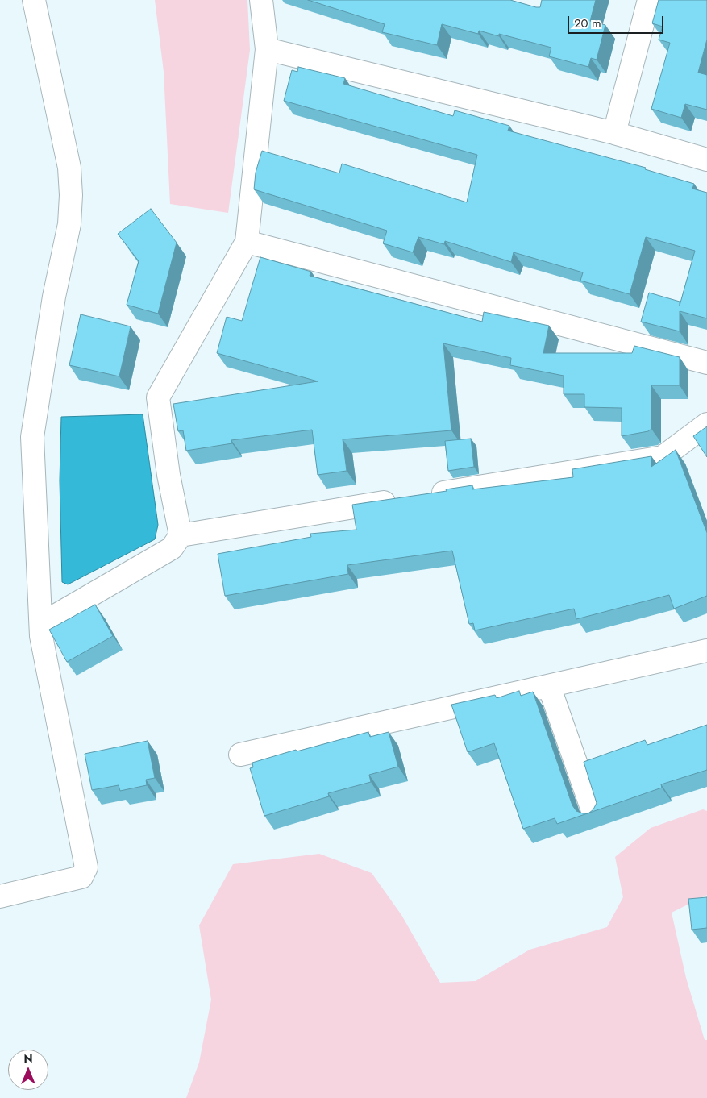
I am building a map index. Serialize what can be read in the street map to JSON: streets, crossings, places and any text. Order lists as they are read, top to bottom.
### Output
{
  "scale_bar": "20 m",
  "north": "top"
}
